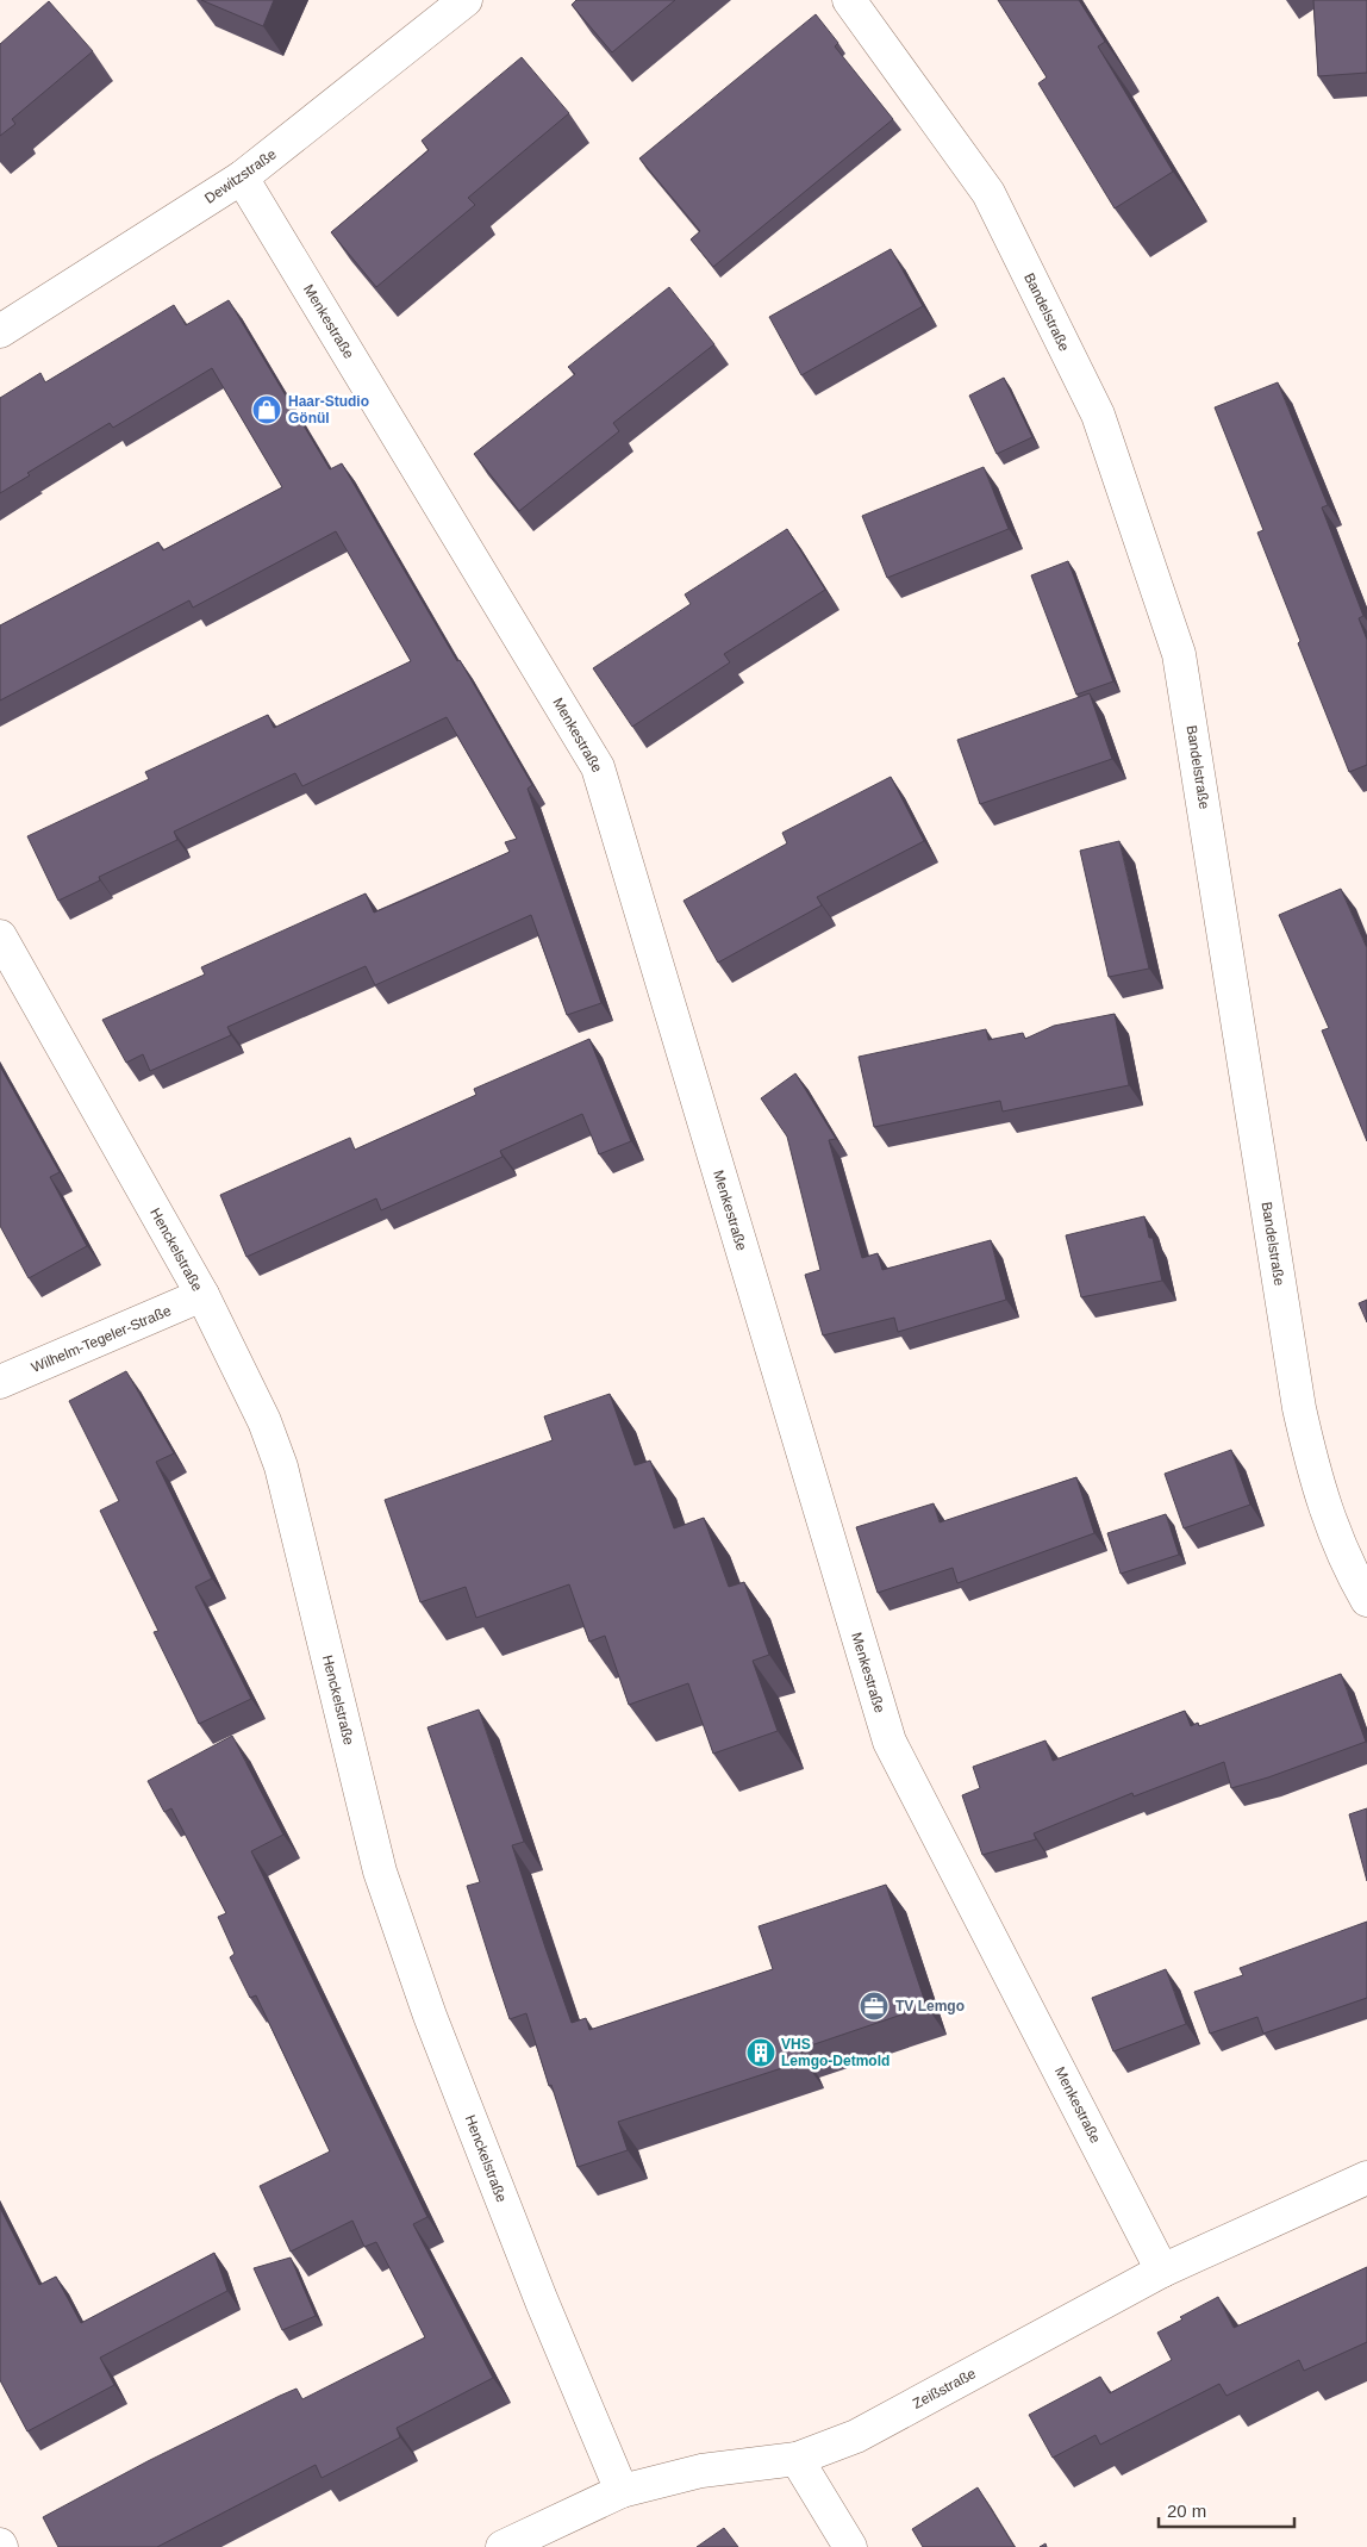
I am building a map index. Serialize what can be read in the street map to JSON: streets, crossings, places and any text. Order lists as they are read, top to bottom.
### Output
{
  "streets": {
    "street": [
      "Dewitzstraße",
      "Bandelstraße",
      "Menkestraße",
      "Henckelstraße",
      "Wilhelm-Tegeler-Straße",
      "Zeißstraße"
    ]
  },
  "crossings": [
    ["Dewitzstraße", "Menkestraße"],
    ["Menkestraße", "Zeißstraße"],
    ["Henckelstraße", "Wilhelm-Tegeler-Straße"],
    ["Henckelstraße", "Zeißstraße"]
  ],
  "places": {
    "shop": ["Haar-Studio Gönül"],
    "office": ["TV Lemgo"],
    "building": ["VHS Lemgo-Detmold"]
  },
  "scale_bar": "20 m"
}
